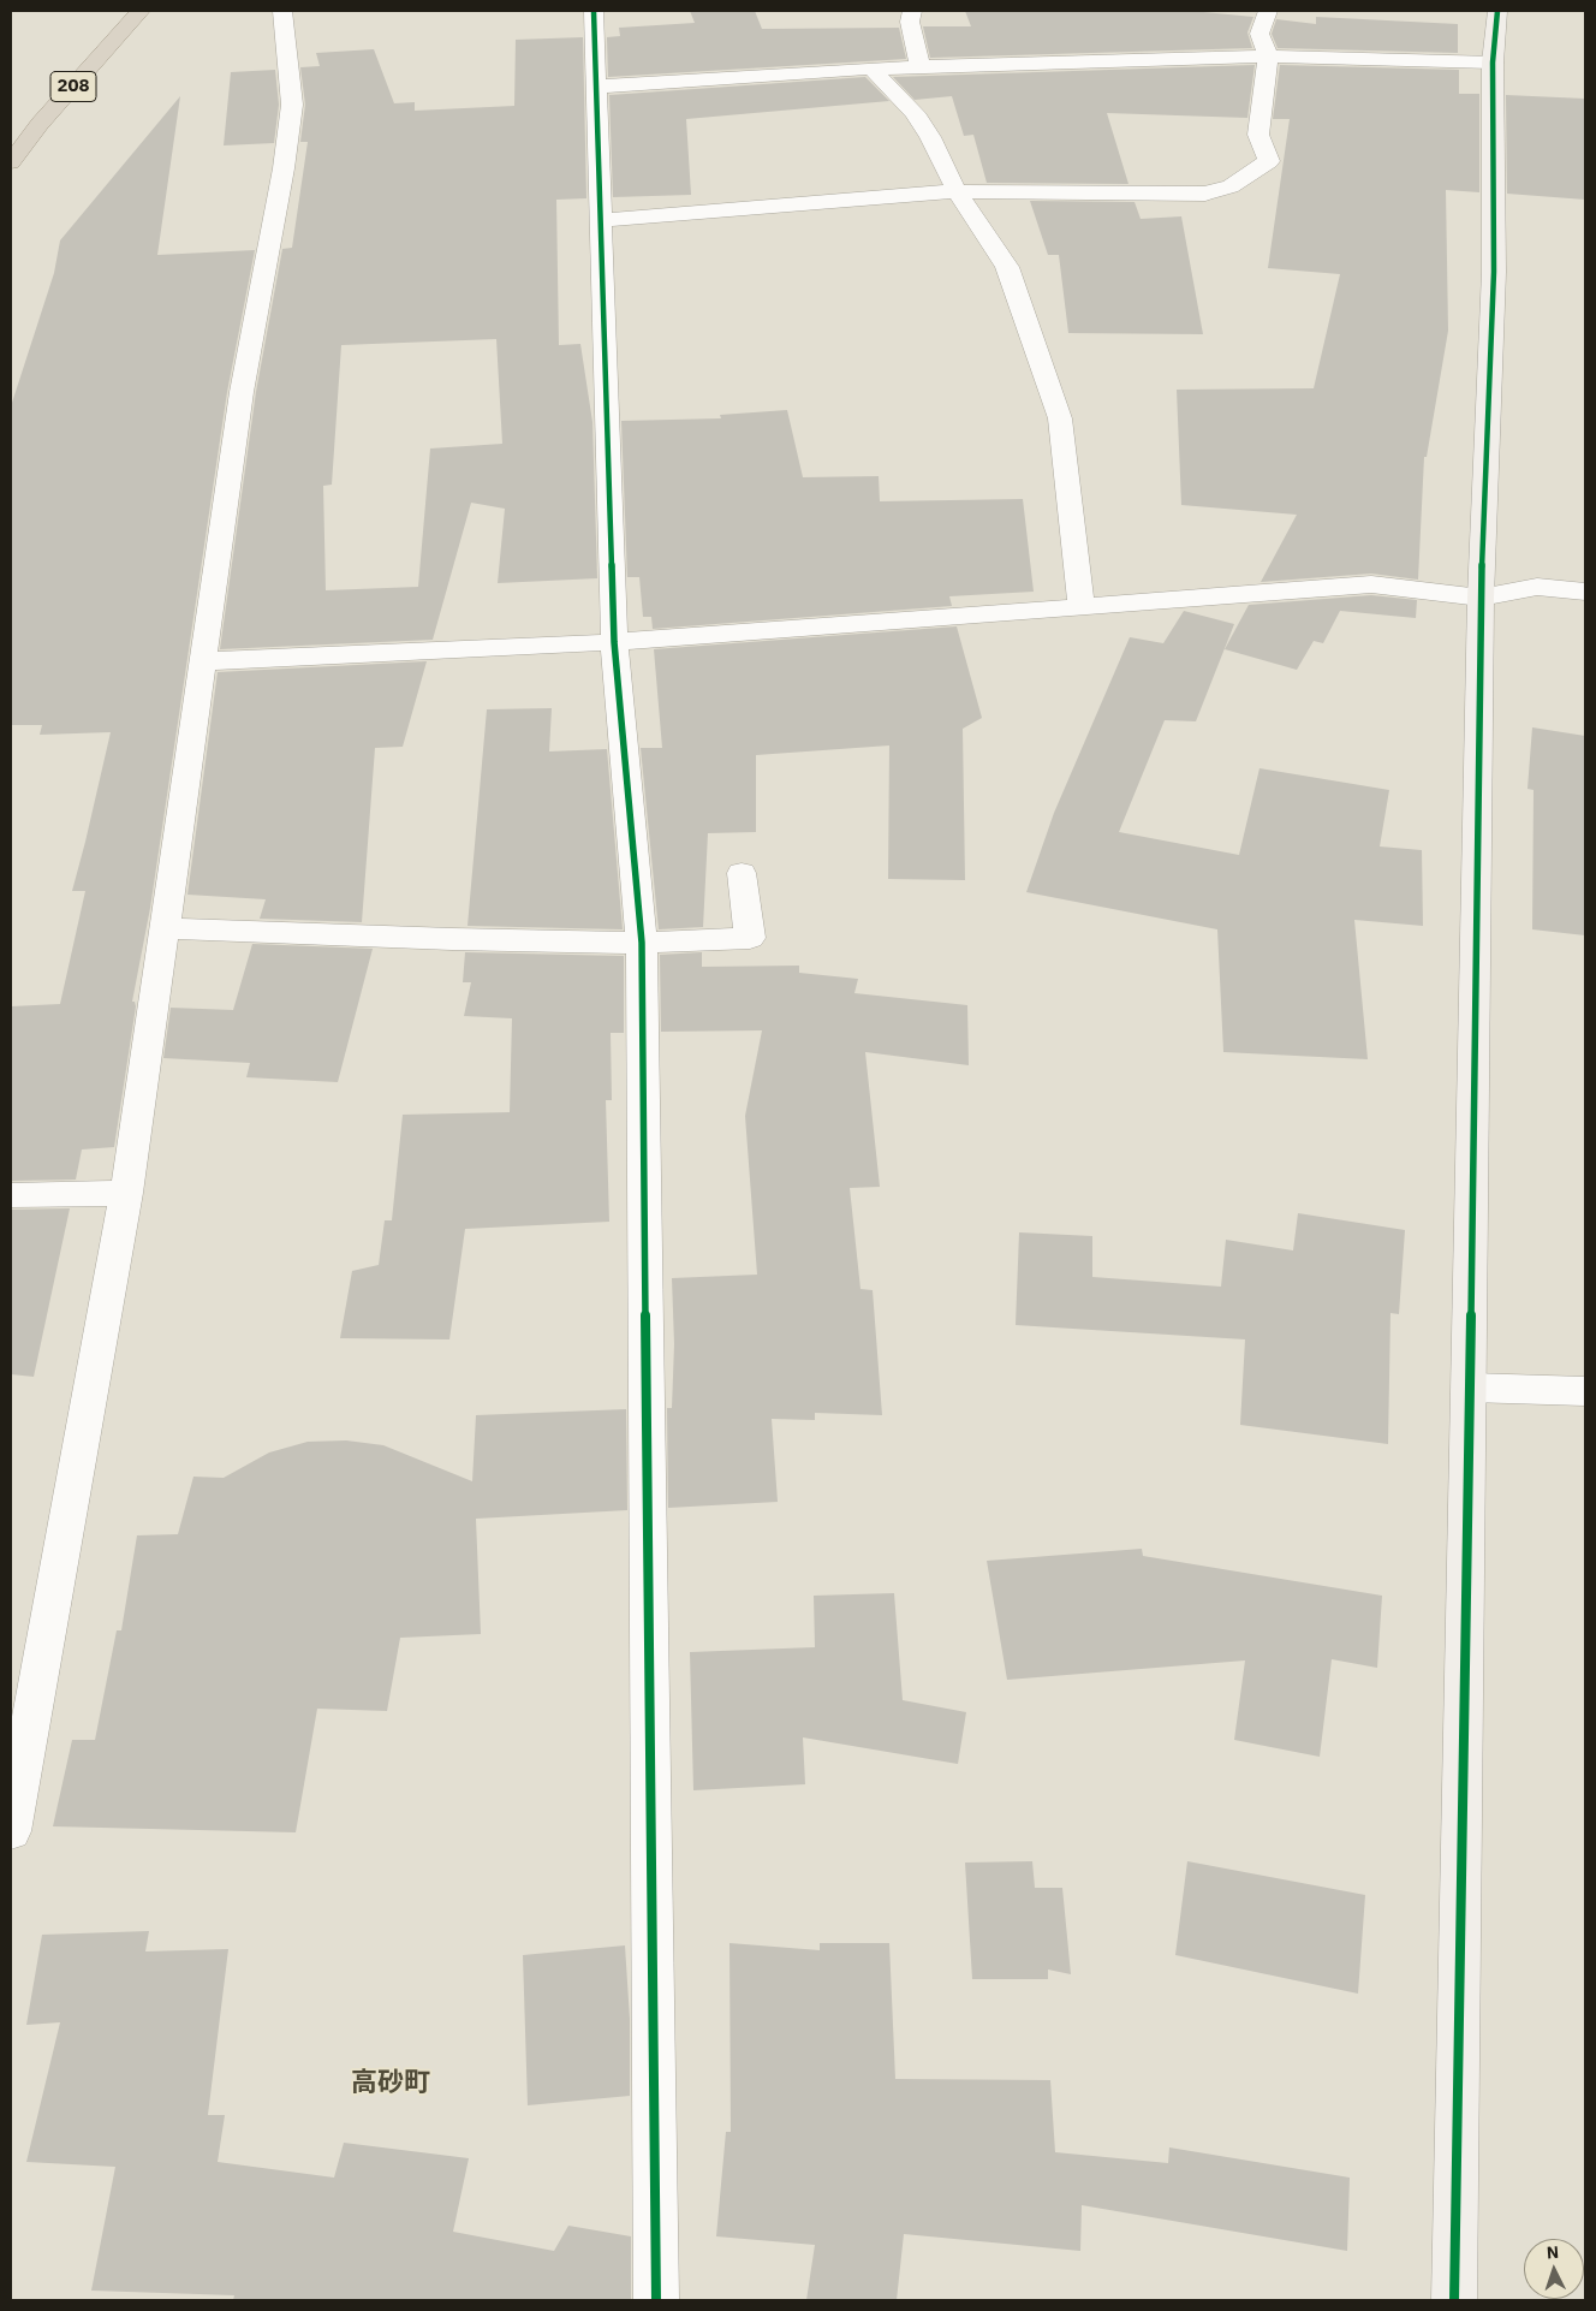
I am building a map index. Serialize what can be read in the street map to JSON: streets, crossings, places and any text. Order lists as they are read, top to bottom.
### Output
{
  "streets": {
    "highway": ["208"]
  },
  "districts": ["高砂町"],
  "north": "top"
}
